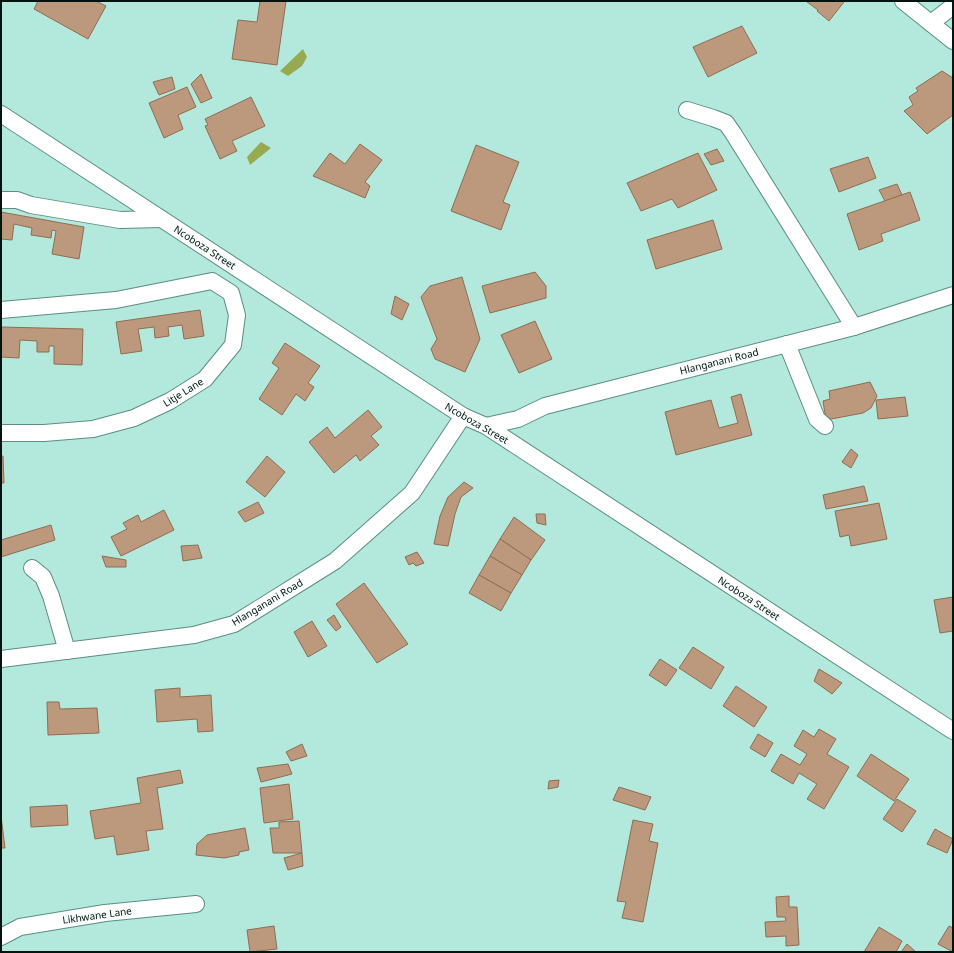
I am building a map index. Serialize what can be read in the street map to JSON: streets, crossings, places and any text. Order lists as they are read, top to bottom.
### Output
{
  "streets": {
    "street": [
      "Ncoboza Street",
      "Hlanganani Road",
      "Litje Lane",
      "Likhwane Lane"
    ]
  },
  "crossings": [
    ["Ncoboza Street", "Hlanganani Road"]
  ]
}
